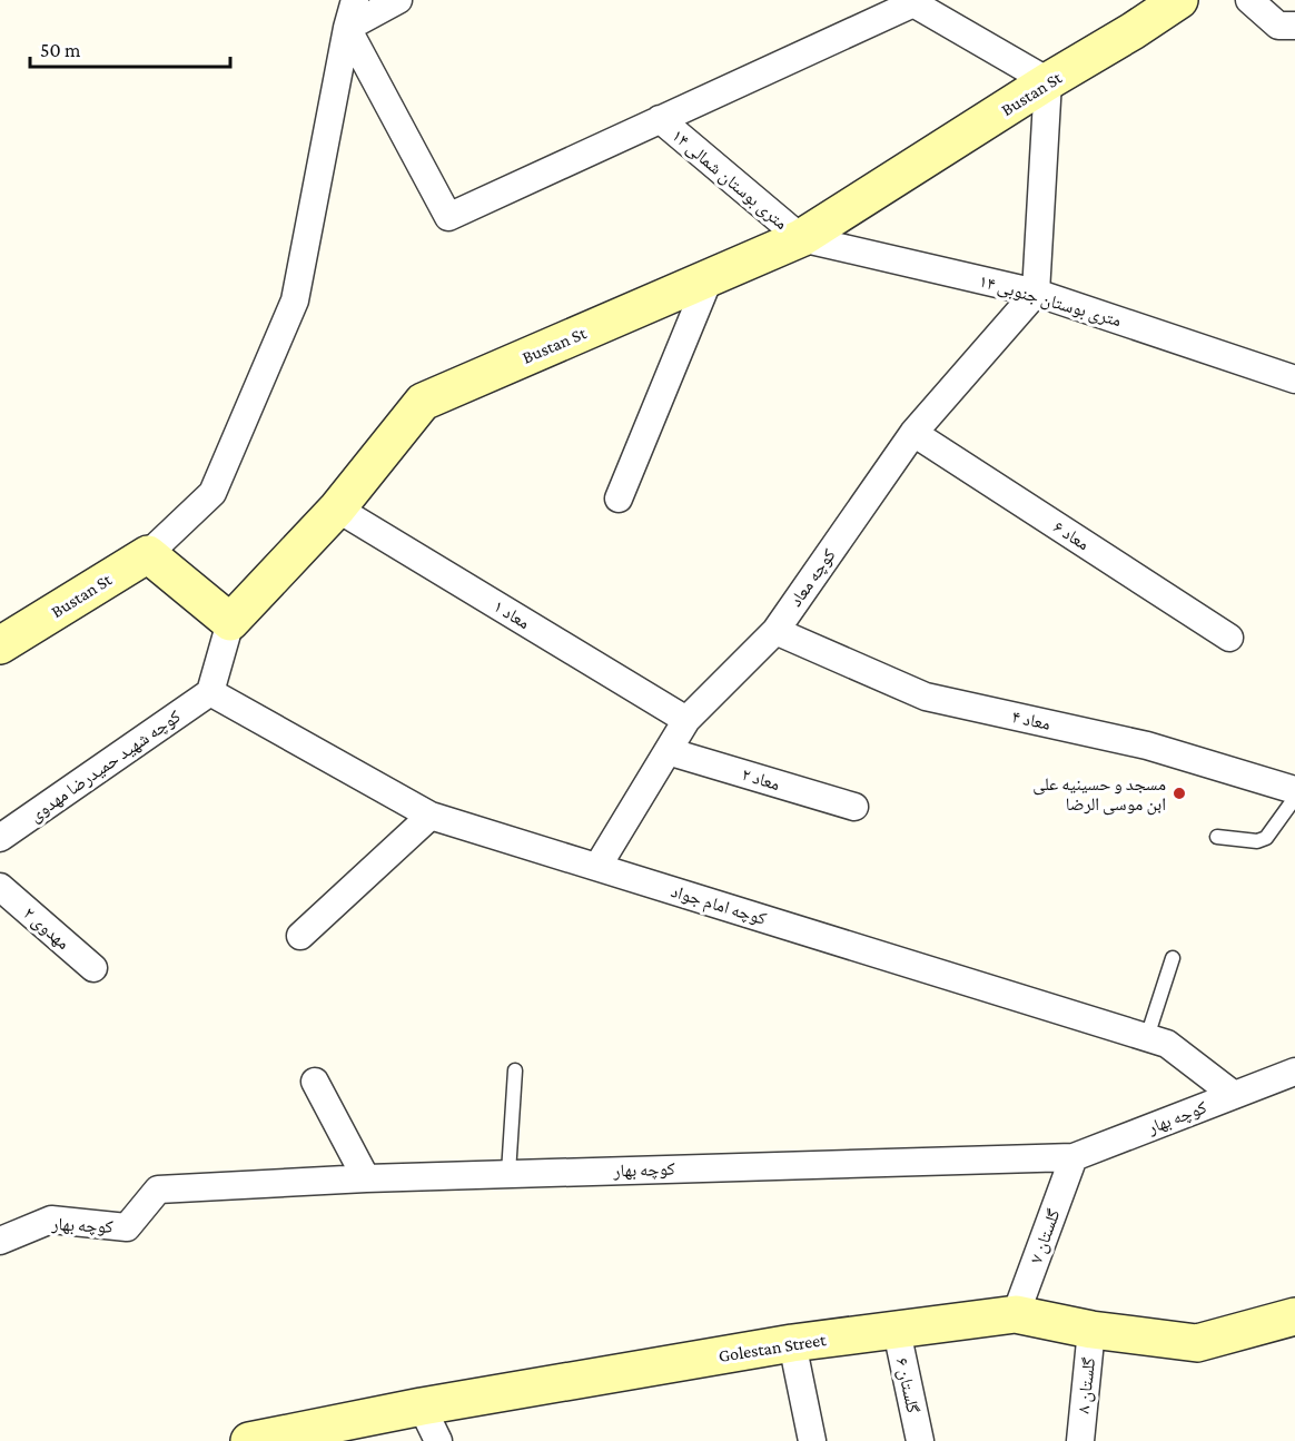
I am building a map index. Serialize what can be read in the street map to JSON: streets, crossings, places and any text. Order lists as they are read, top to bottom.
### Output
{
  "streets": {
    "street": [
      "Bustan St",
      "۱۴ متری بوستان شمالی",
      "۱۴ متری بوستان جنوبی",
      "معاد ۶",
      "کوچه معاد",
      "معاد ۱",
      "معاد ۴",
      "کوچه شهید حمیدرضا مهدوی",
      "معاد ۲",
      "کوچه امام جواد",
      "مهدوی ۲",
      "کوچه بهار",
      "گلستان ۷",
      "Golestan Street",
      "گلستان ۶",
      "گلستان ۸"
    ]
  },
  "crossings": [
    ["Bustan St", "۱۴ متری بوستان شمالی"],
    ["Bustan St", "۱۴ متری بوستان جنوبی"],
    ["Bustan St", "معاد ۱"],
    ["۱۴ متری بوستان شمالی", "۱۴ متری بوستان جنوبی"],
    ["۱۴ متری بوستان جنوبی", "کوچه معاد"],
    ["معاد ۶", "کوچه معاد"],
    ["کوچه معاد", "معاد ۱"],
    ["کوچه معاد", "معاد ۴"],
    ["کوچه معاد", "معاد ۲"],
    ["کوچه معاد", "کوچه امام جواد"],
    ["کوچه شهید حمیدرضا مهدوی", "کوچه امام جواد"],
    ["کوچه امام جواد", "کوچه بهار"],
    ["کوچه بهار", "گلستان ۷"],
    ["گلستان ۷", "Golestan Street"],
    ["Golestan Street", "گلستان ۶"],
    ["Golestan Street", "گلستان ۸"]
  ],
  "places": ["مسجد و حسینیه علی ابن موسی الرضا"],
  "scale_bar": "50 m"
}
